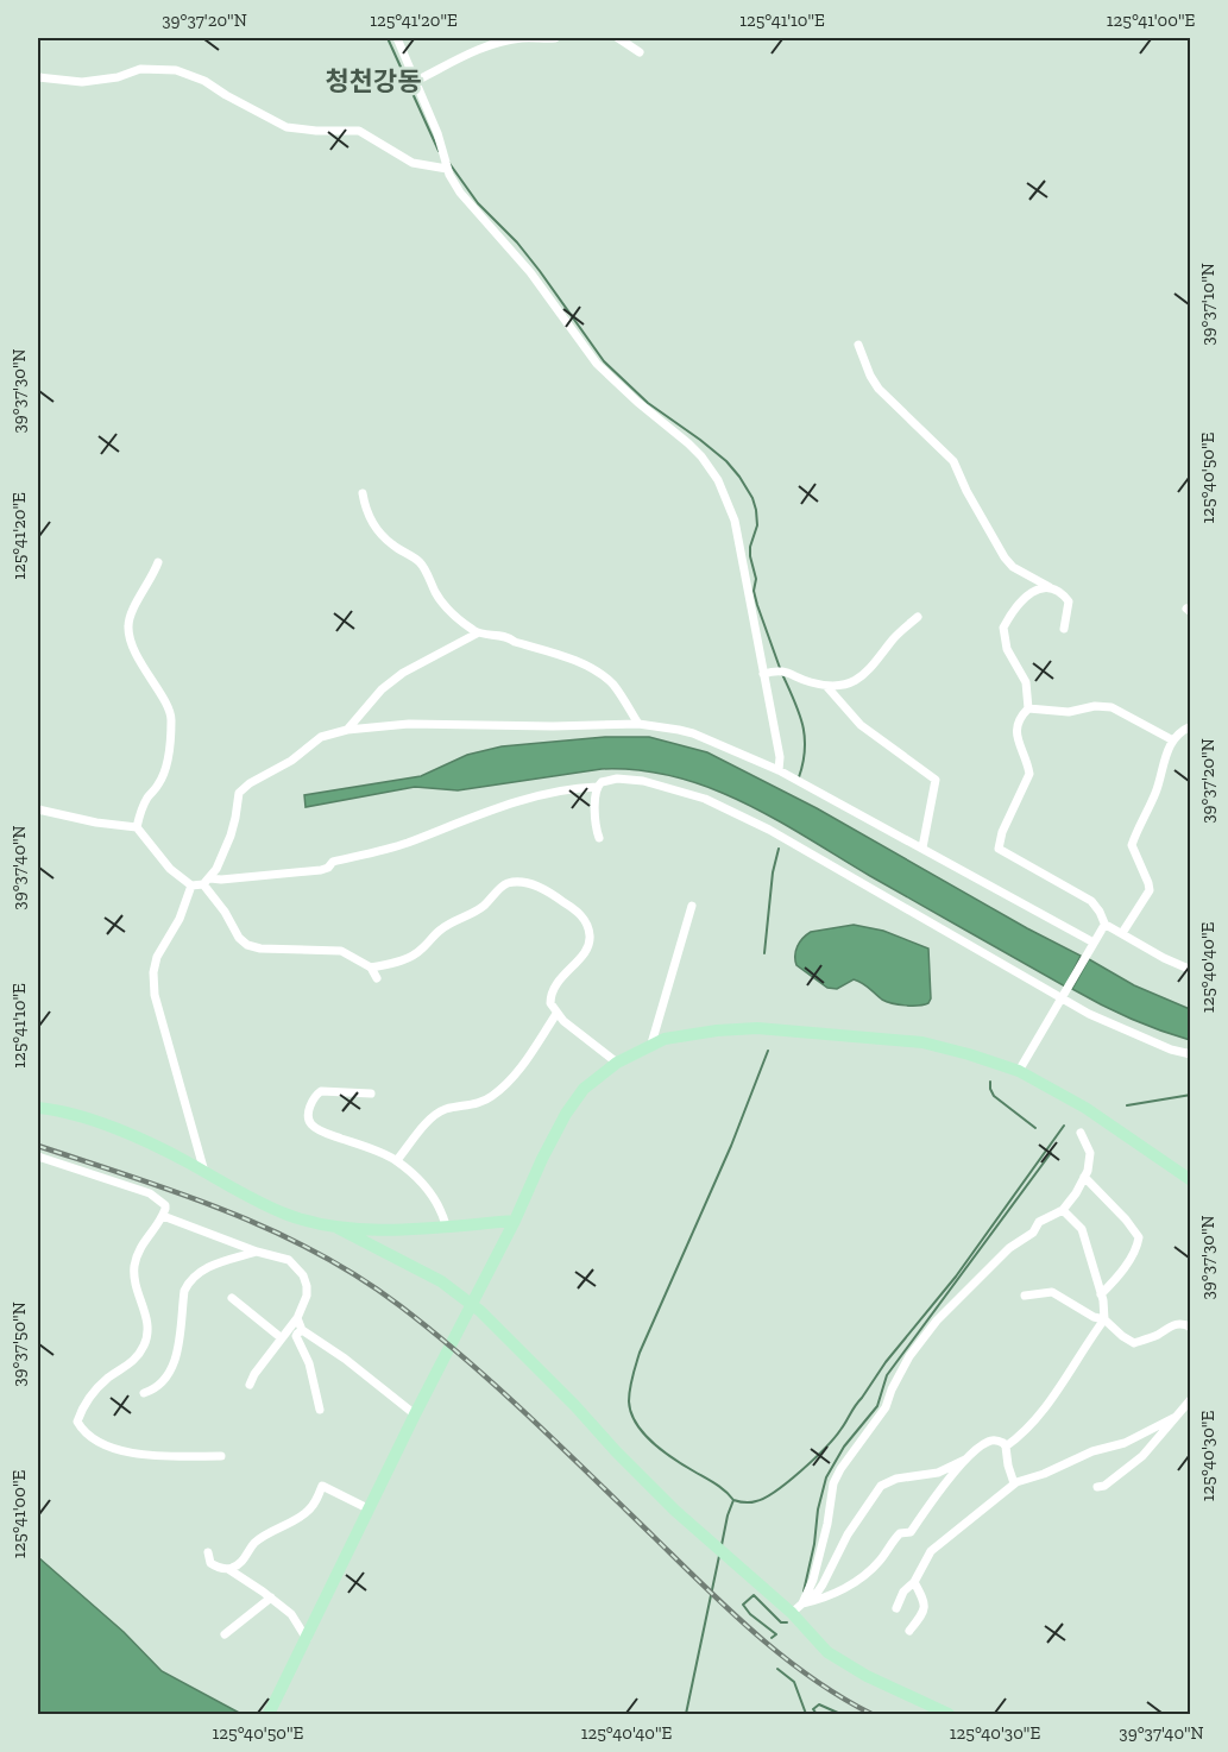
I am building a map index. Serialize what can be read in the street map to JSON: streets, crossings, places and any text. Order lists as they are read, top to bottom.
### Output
{
  "districts": ["청천강동"],
  "coordinates": [
    "39°37'20\"N",
    "125°41'20\"E",
    "125°41'10\"E",
    "125°41'00\"E",
    "39°37'10\"N",
    "39°37'30\"N",
    "125°40'50\"E",
    "39°37'40\"N",
    "125°40'40\"E",
    "39°37'50\"N",
    "125°40'30\"E"
  ]
}
